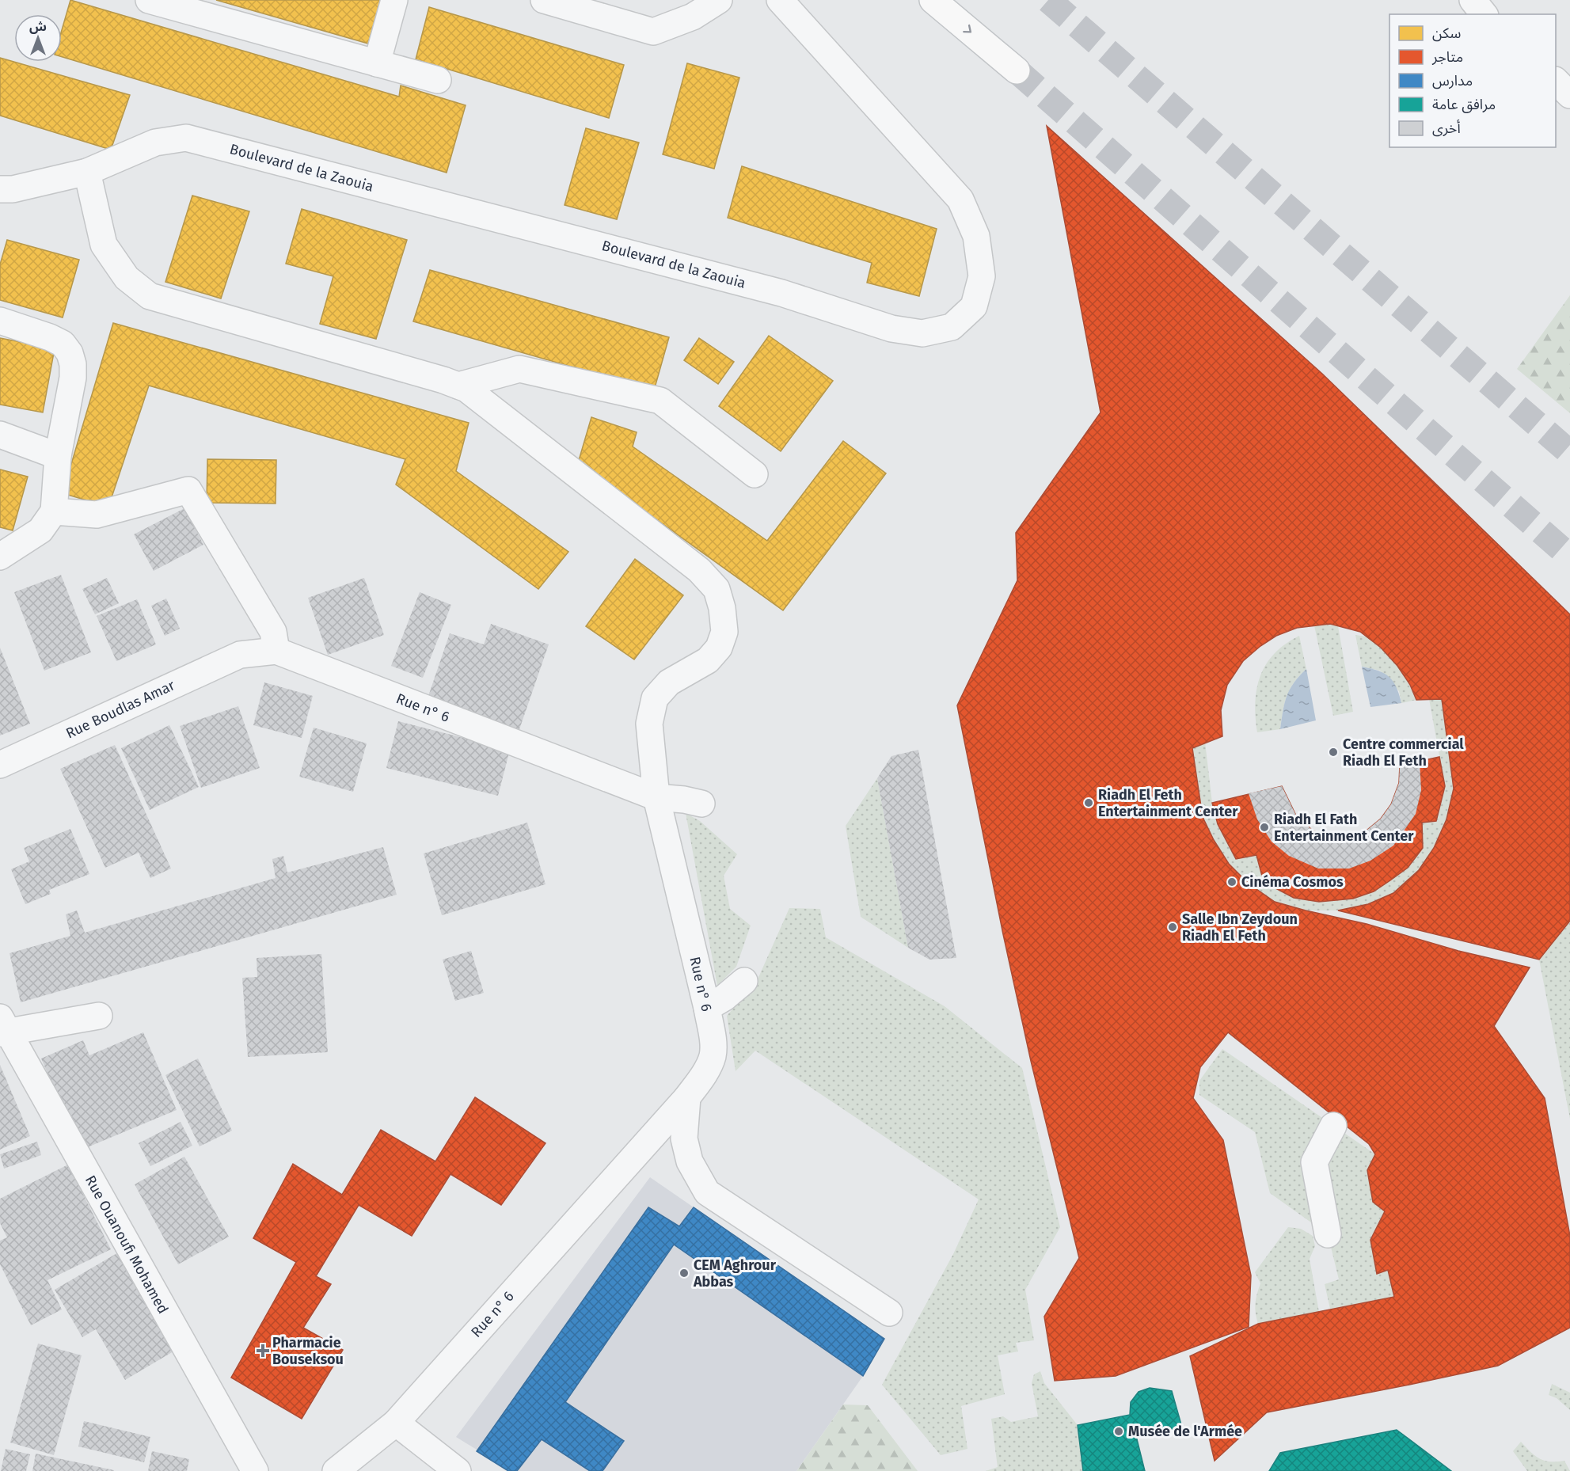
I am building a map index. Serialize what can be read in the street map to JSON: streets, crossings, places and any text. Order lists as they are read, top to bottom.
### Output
{
  "streets": {
    "street": [
      "Boulevard de la Zaouia",
      "Rue n° 6",
      "Rue Boudlas Amar",
      "Rue Ouanoufi Mohamed"
    ]
  },
  "crossings": [
    ["Rue n° 6", "Rue Boudlas Amar"]
  ],
  "places": {
    "other": [
      "Centre commercial Riadh El Feth",
      "Riadh El Feth Entertainment Center",
      "Riadh El Fath Entertainment Center",
      "Cinéma Cosmos",
      "Salle Ibn Zeydoun Riadh El Feth",
      "CEM Aghrour Abbas",
      "Musée de l'Armée"
    ],
    "health": ["Pharmacie Bouseksou"]
  },
  "legend": [
    "سكن",
    "متاجر",
    "مدارس",
    "مرافق عامة",
    "أخرى"
  ],
  "north": "top"
}
